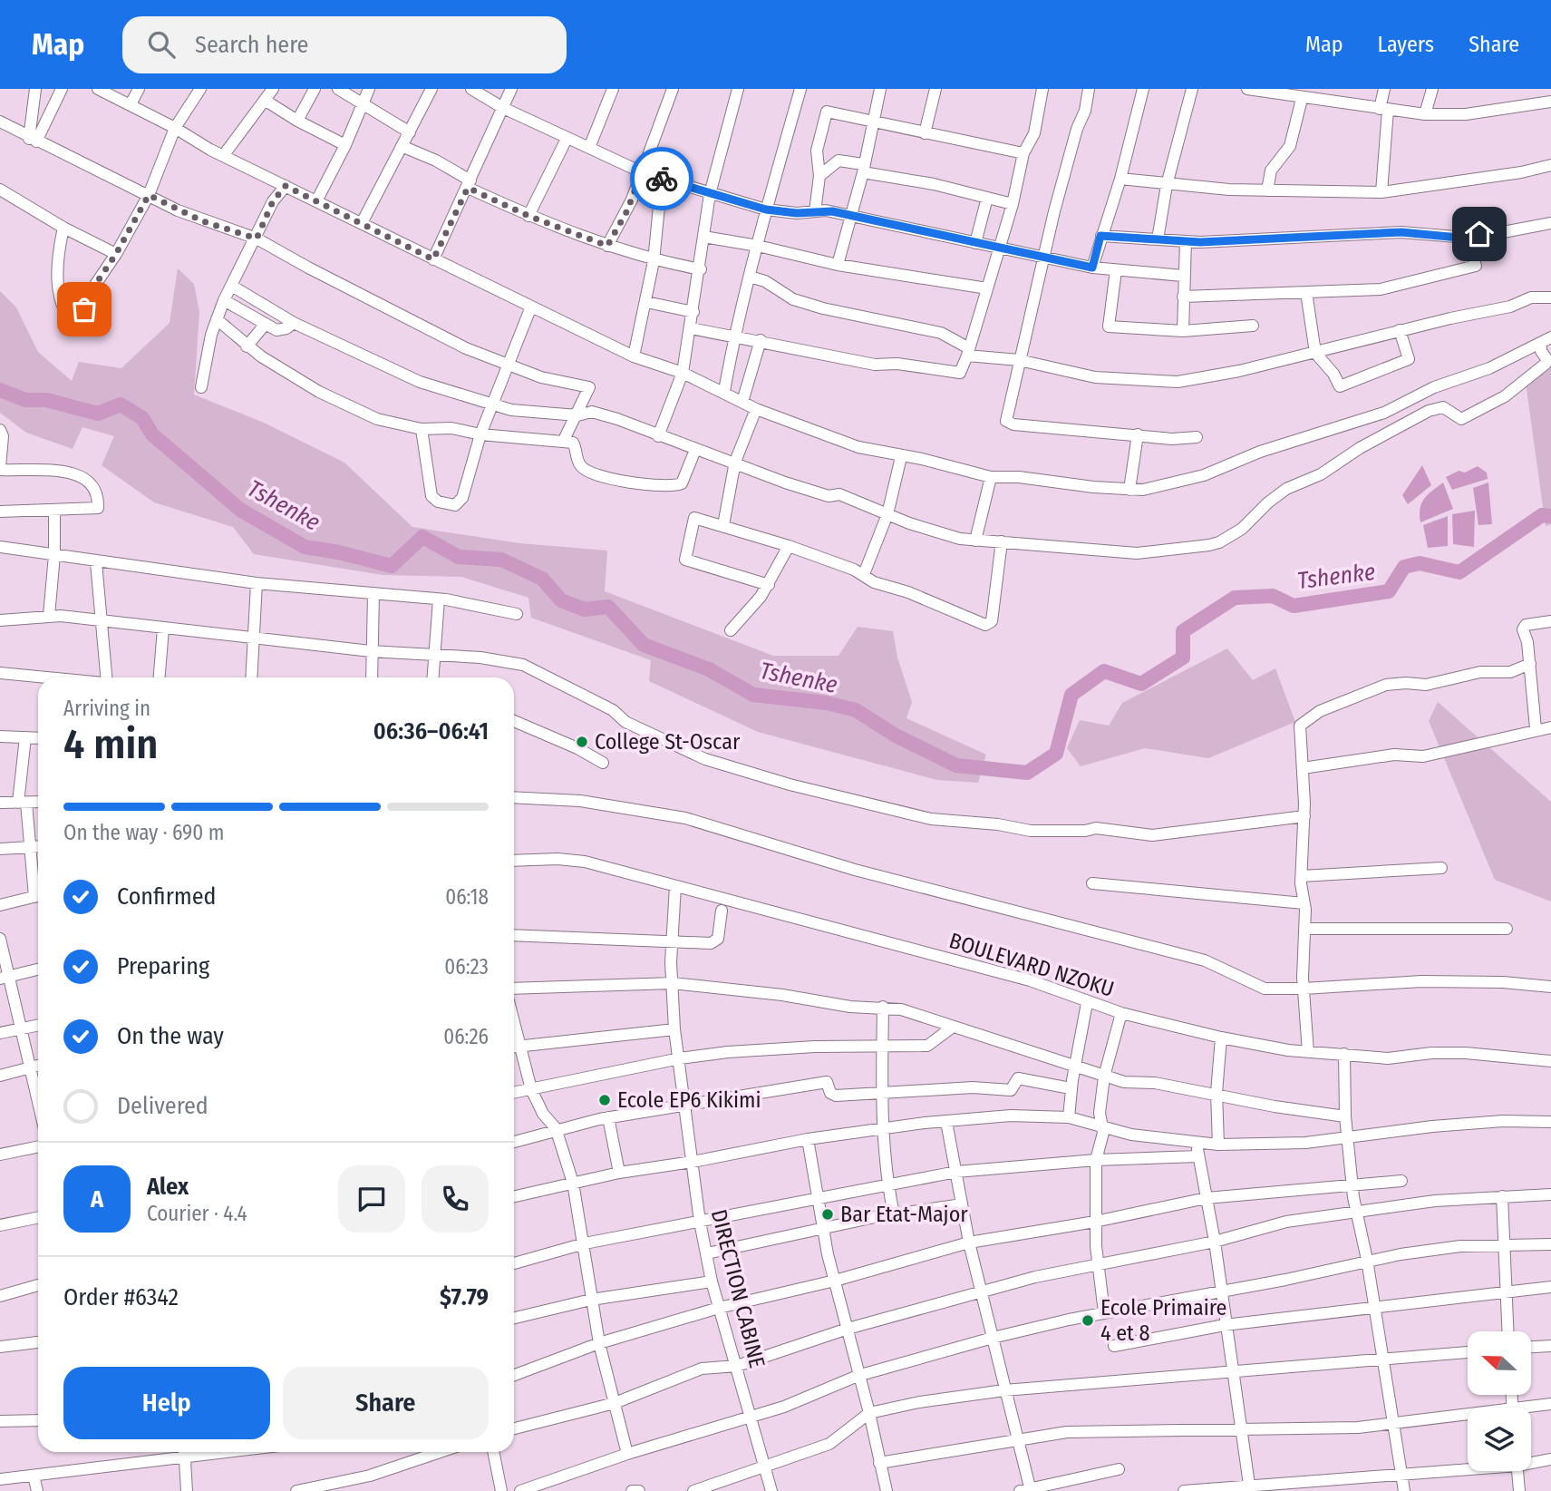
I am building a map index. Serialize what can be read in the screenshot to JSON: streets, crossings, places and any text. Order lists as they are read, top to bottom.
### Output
{
  "streets": {
    "street": ["BOULEVARD NZOKU", "DIRECTION CABINE"]
  },
  "crossings": [
    ["BOULEVARD NZOKU", "DIRECTION CABINE"]
  ],
  "water": ["Tshenke"],
  "places": [
    "College St-Oscar",
    "Ecole EP6 Kikimi",
    "Bar Etat-Major",
    "Ecole Primaire 4 et 8"
  ],
  "north": "left",
  "page": {
    "header": "Map",
    "search": "Search here",
    "nav": ["Map", "Layers", "Share"],
    "heading": ["4 min", "Arriving in", "06:36–06:41"],
    "panel": [
      "Alex",
      "Courier · 4.4",
      "Order #6342",
      "$7.79"
    ],
    "bar": "On the way · 690 m",
    "list": [
      ["Confirmed", "06:18"],
      ["Preparing", "06:23"],
      ["On the way", "06:26"],
      "Delivered"
    ],
    "round": "A",
    "buttons": ["Help", "Share"]
  }
}
